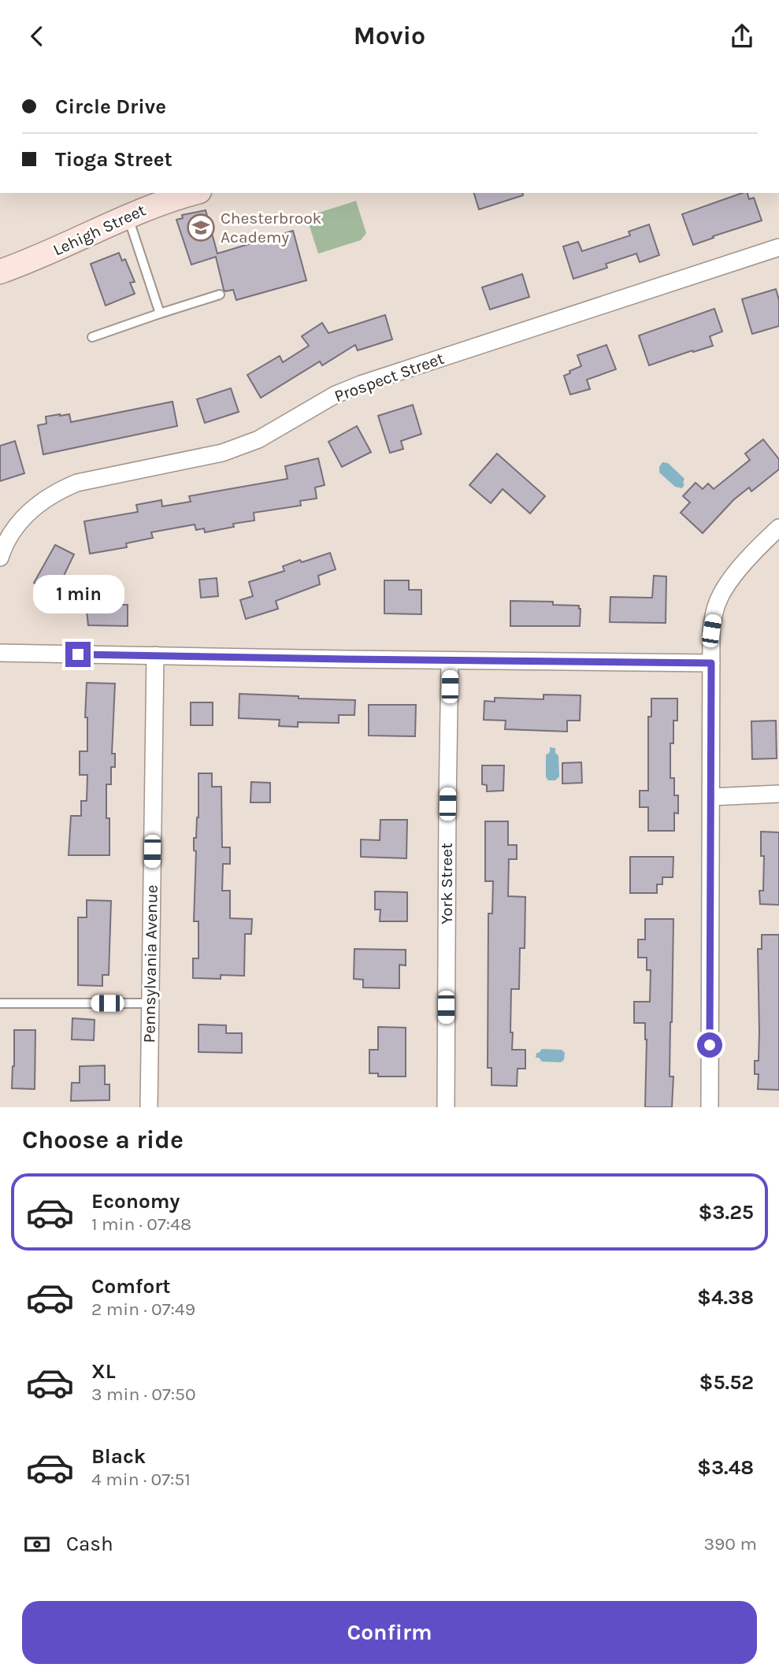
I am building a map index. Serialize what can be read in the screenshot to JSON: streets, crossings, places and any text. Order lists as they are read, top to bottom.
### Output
{
  "streets": {
    "street": [
      "Lehigh Street",
      "Prospect Street",
      "York Street",
      "Pennsylvania Avenue"
    ]
  },
  "places": {
    "school or university": ["Chesterbrook Academy"]
  },
  "page": {
    "header": "Movio",
    "banner": ["Circle Drive", "Tioga Street"],
    "bubble": "1 min",
    "heading": "Choose a ride",
    "list": [
      {
        "name": "Economy",
        "note": "1 min · 07:48",
        "value": "$3.25"
      },
      {
        "name": "Comfort",
        "note": "2 min · 07:49",
        "value": "$4.38"
      },
      {
        "name": "XL",
        "note": "3 min · 07:50",
        "value": "$5.52"
      },
      {
        "name": "Black",
        "note": "4 min · 07:51",
        "value": "$3.48"
      }
    ],
    "pay": ["Cash", "390 m"],
    "buttons": "Confirm"
  }
}
